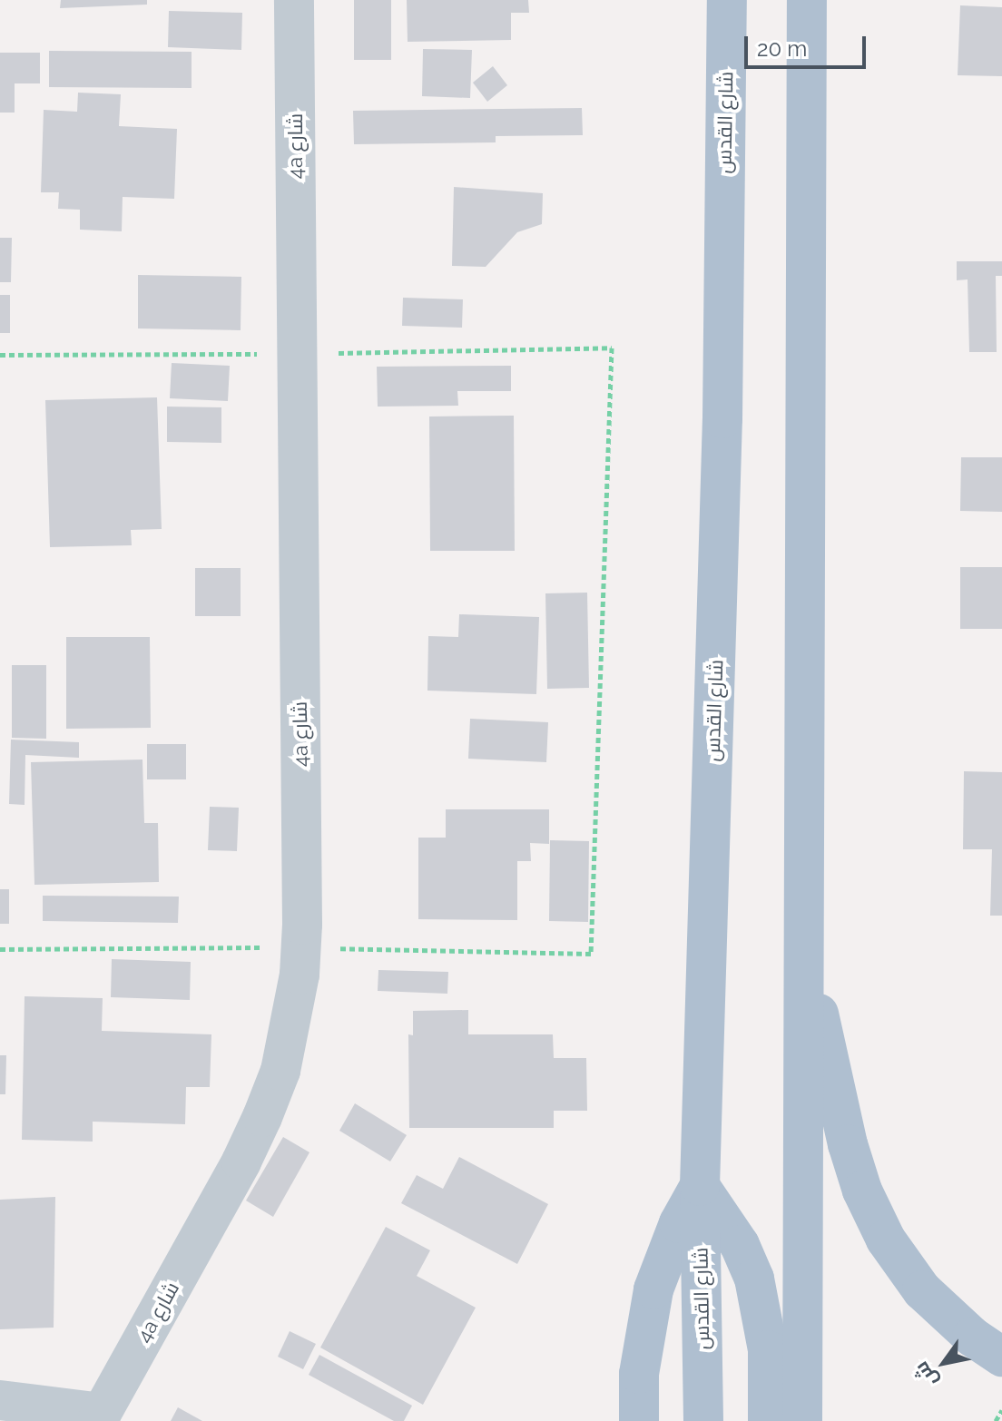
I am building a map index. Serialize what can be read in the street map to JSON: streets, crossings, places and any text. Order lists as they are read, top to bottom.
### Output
{
  "streets": {
    "main road": ["شارع القدس"],
    "street": ["4a شارع"]
  },
  "scale_bar": "20 m",
  "north": "bottom left"
}
